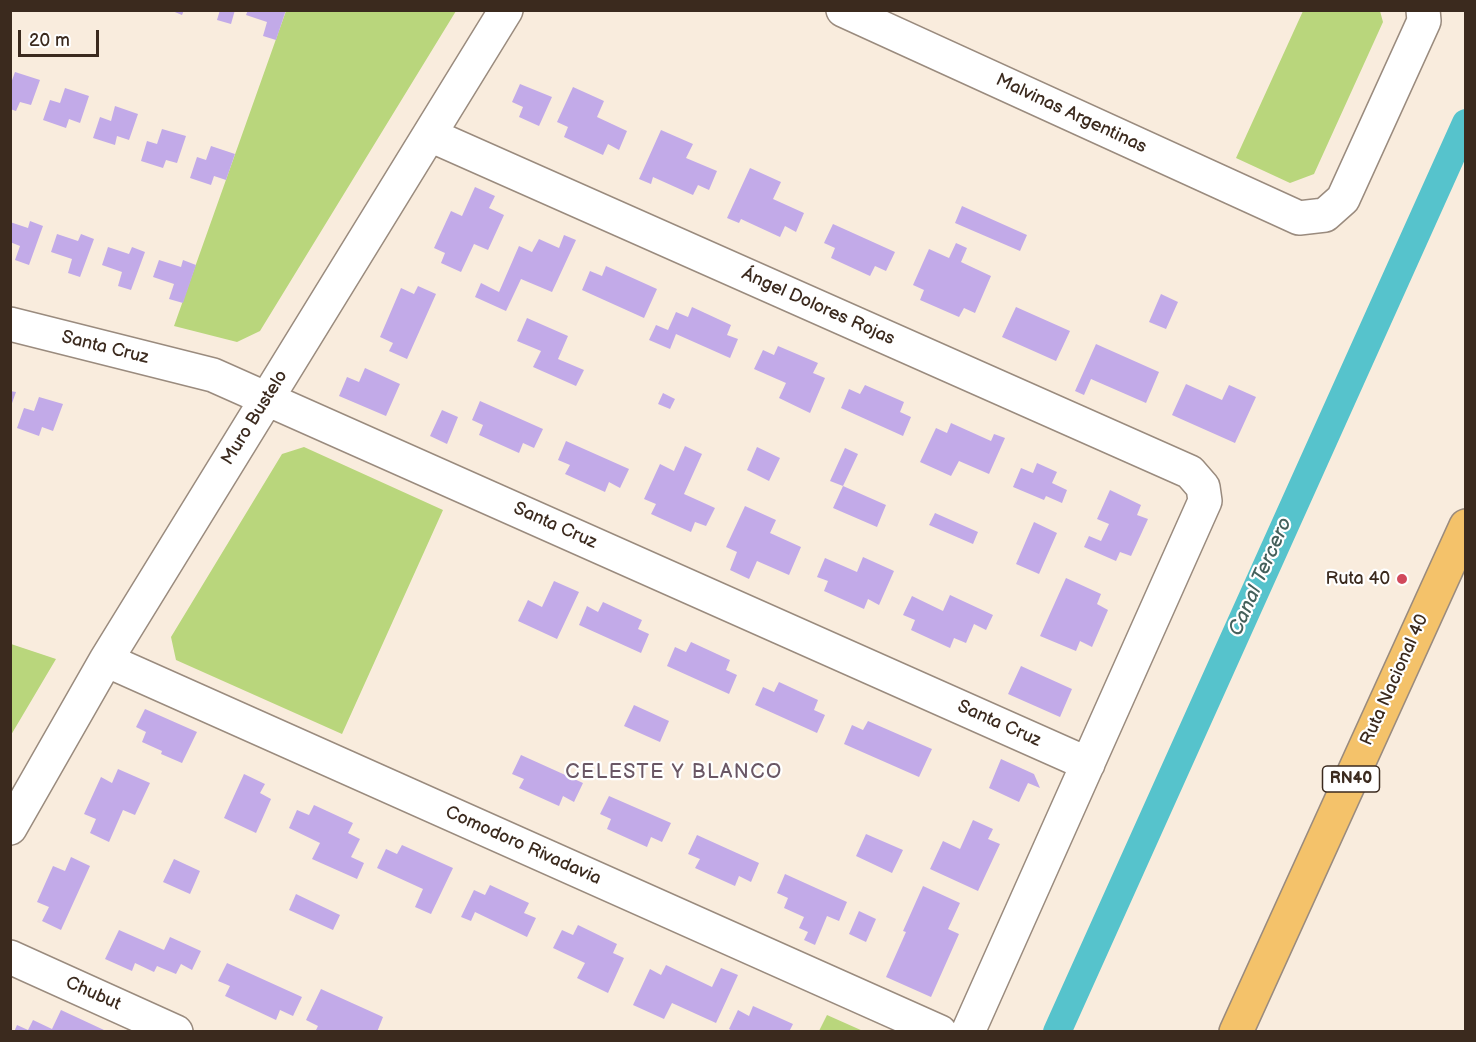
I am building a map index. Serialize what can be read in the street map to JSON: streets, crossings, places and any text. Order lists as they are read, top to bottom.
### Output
{
  "streets": {
    "highway": ["Ruta Nacional 40", "RN40"],
    "street": [
      "Malvinas Argentinas",
      "Ángel Dolores Rojas",
      "Santa Cruz",
      "Muro Bustelo",
      "Comodoro Rivadavia",
      "Chubut"
    ]
  },
  "crossings": [
    ["Ángel Dolores Rojas", "Santa Cruz"],
    ["Ángel Dolores Rojas", "Muro Bustelo"],
    ["Santa Cruz", "Muro Bustelo"],
    ["Muro Bustelo", "Comodoro Rivadavia"]
  ],
  "districts": ["CELESTE Y BLANCO"],
  "water": ["Canal Tercero"],
  "places": ["Ruta 40"],
  "scale_bar": "20 m"
}
